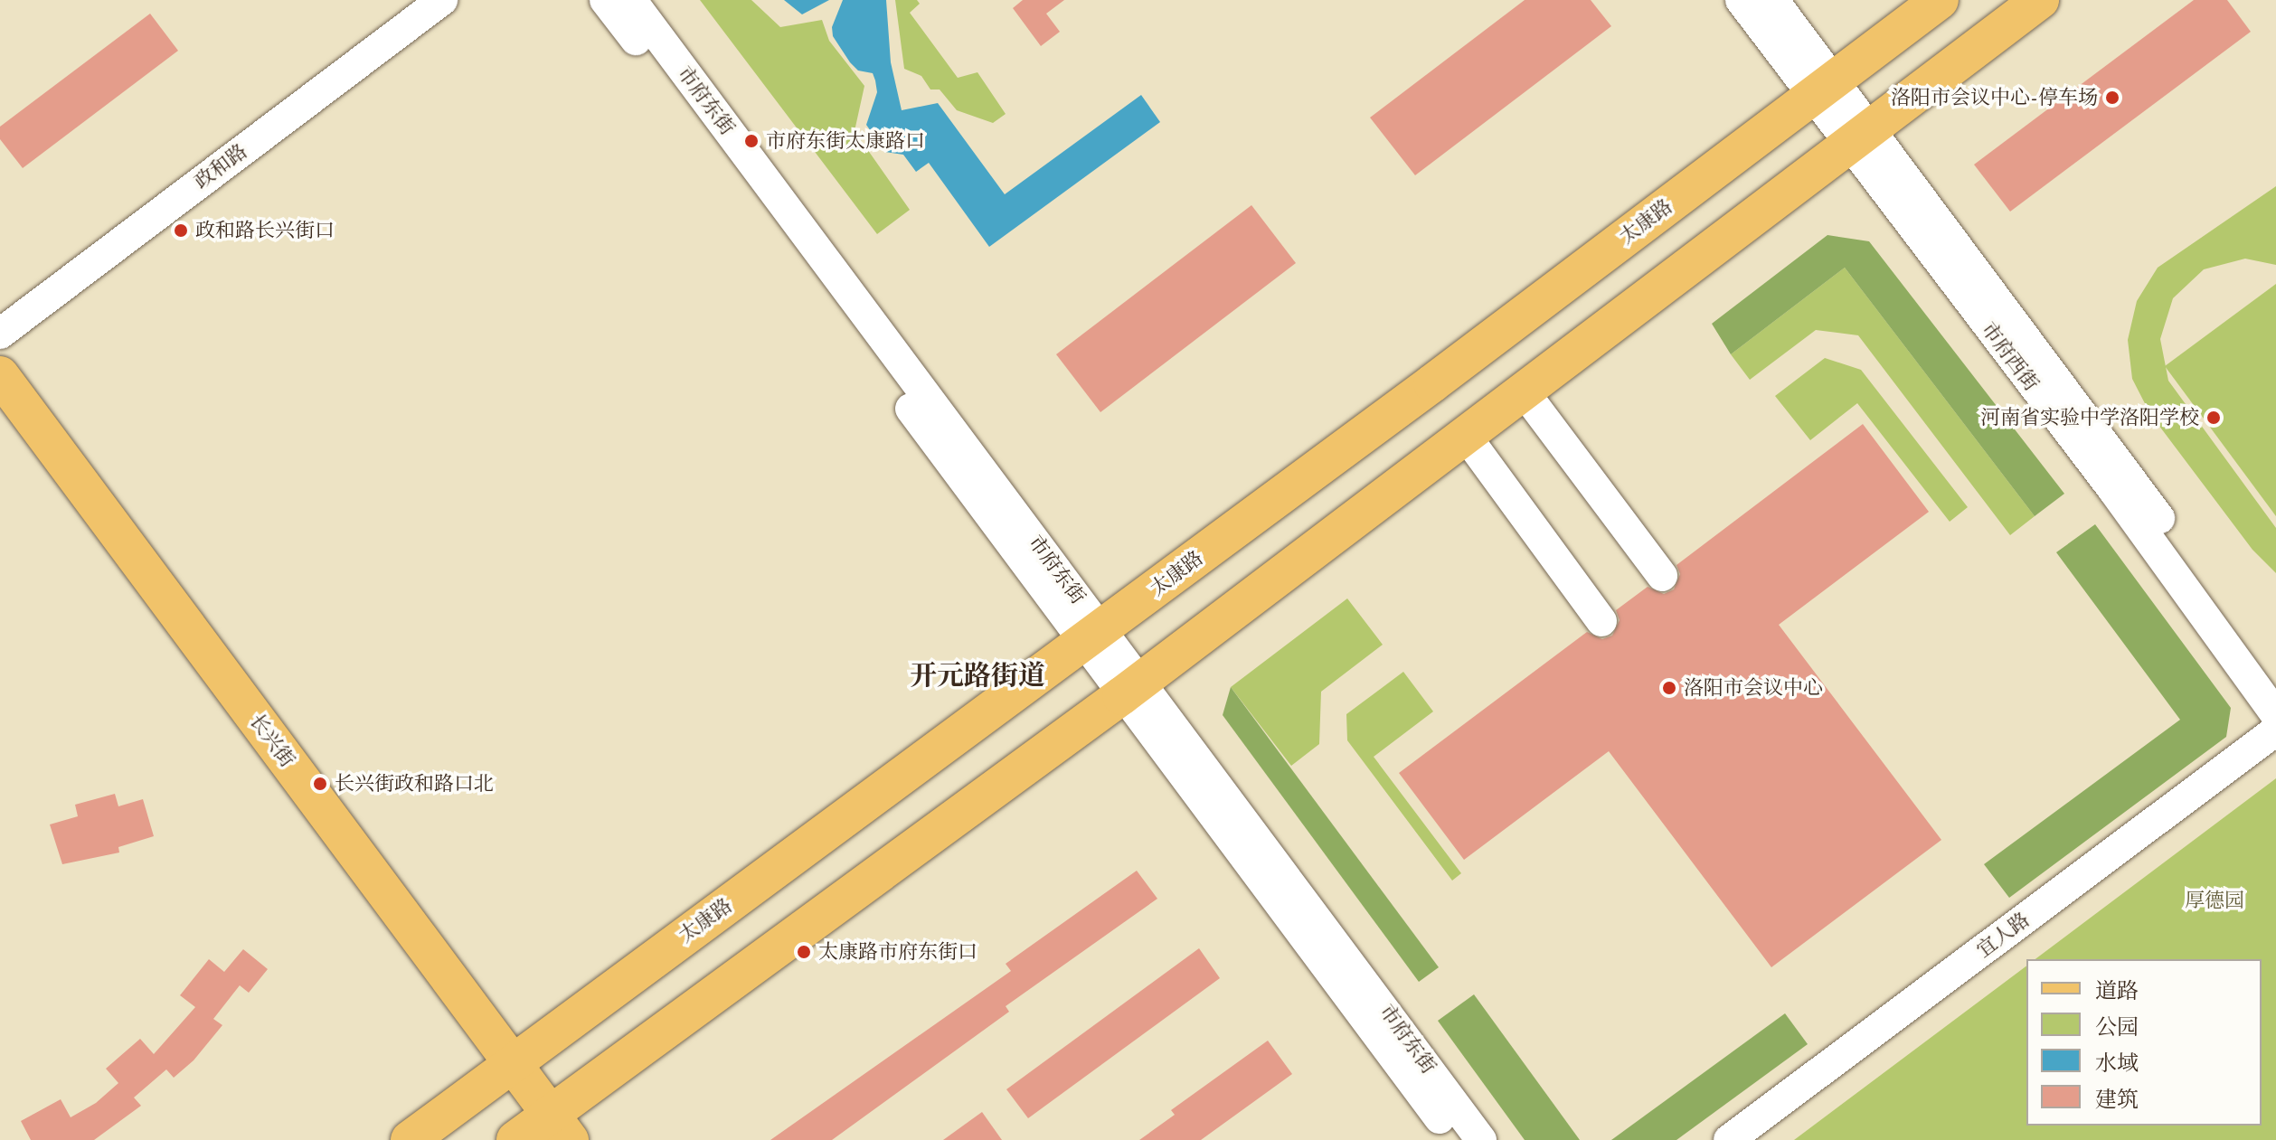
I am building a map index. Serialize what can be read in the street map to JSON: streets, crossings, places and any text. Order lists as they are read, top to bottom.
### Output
{
  "streets": {
    "main road": ["太康路", "长兴街"],
    "street": [
      "市府东街",
      "政和路",
      "市府西街",
      "宜人路"
    ]
  },
  "crossings": [
    ["市府东街", "太康路"],
    ["太康路", "市府西街"],
    ["太康路", "长兴街"]
  ],
  "districts": ["开元路街道"],
  "parks": ["厚德园"],
  "places": [
    "洛阳市会议中心-停车场",
    "市府东街太康路口",
    "政和路长兴街口",
    "河南省实验中学洛阳学校",
    "洛阳市会议中心",
    "长兴街政和路口北",
    "太康路市府东街口"
  ],
  "legend": [
    "道路",
    "公园",
    "水域",
    "建筑"
  ]
}
